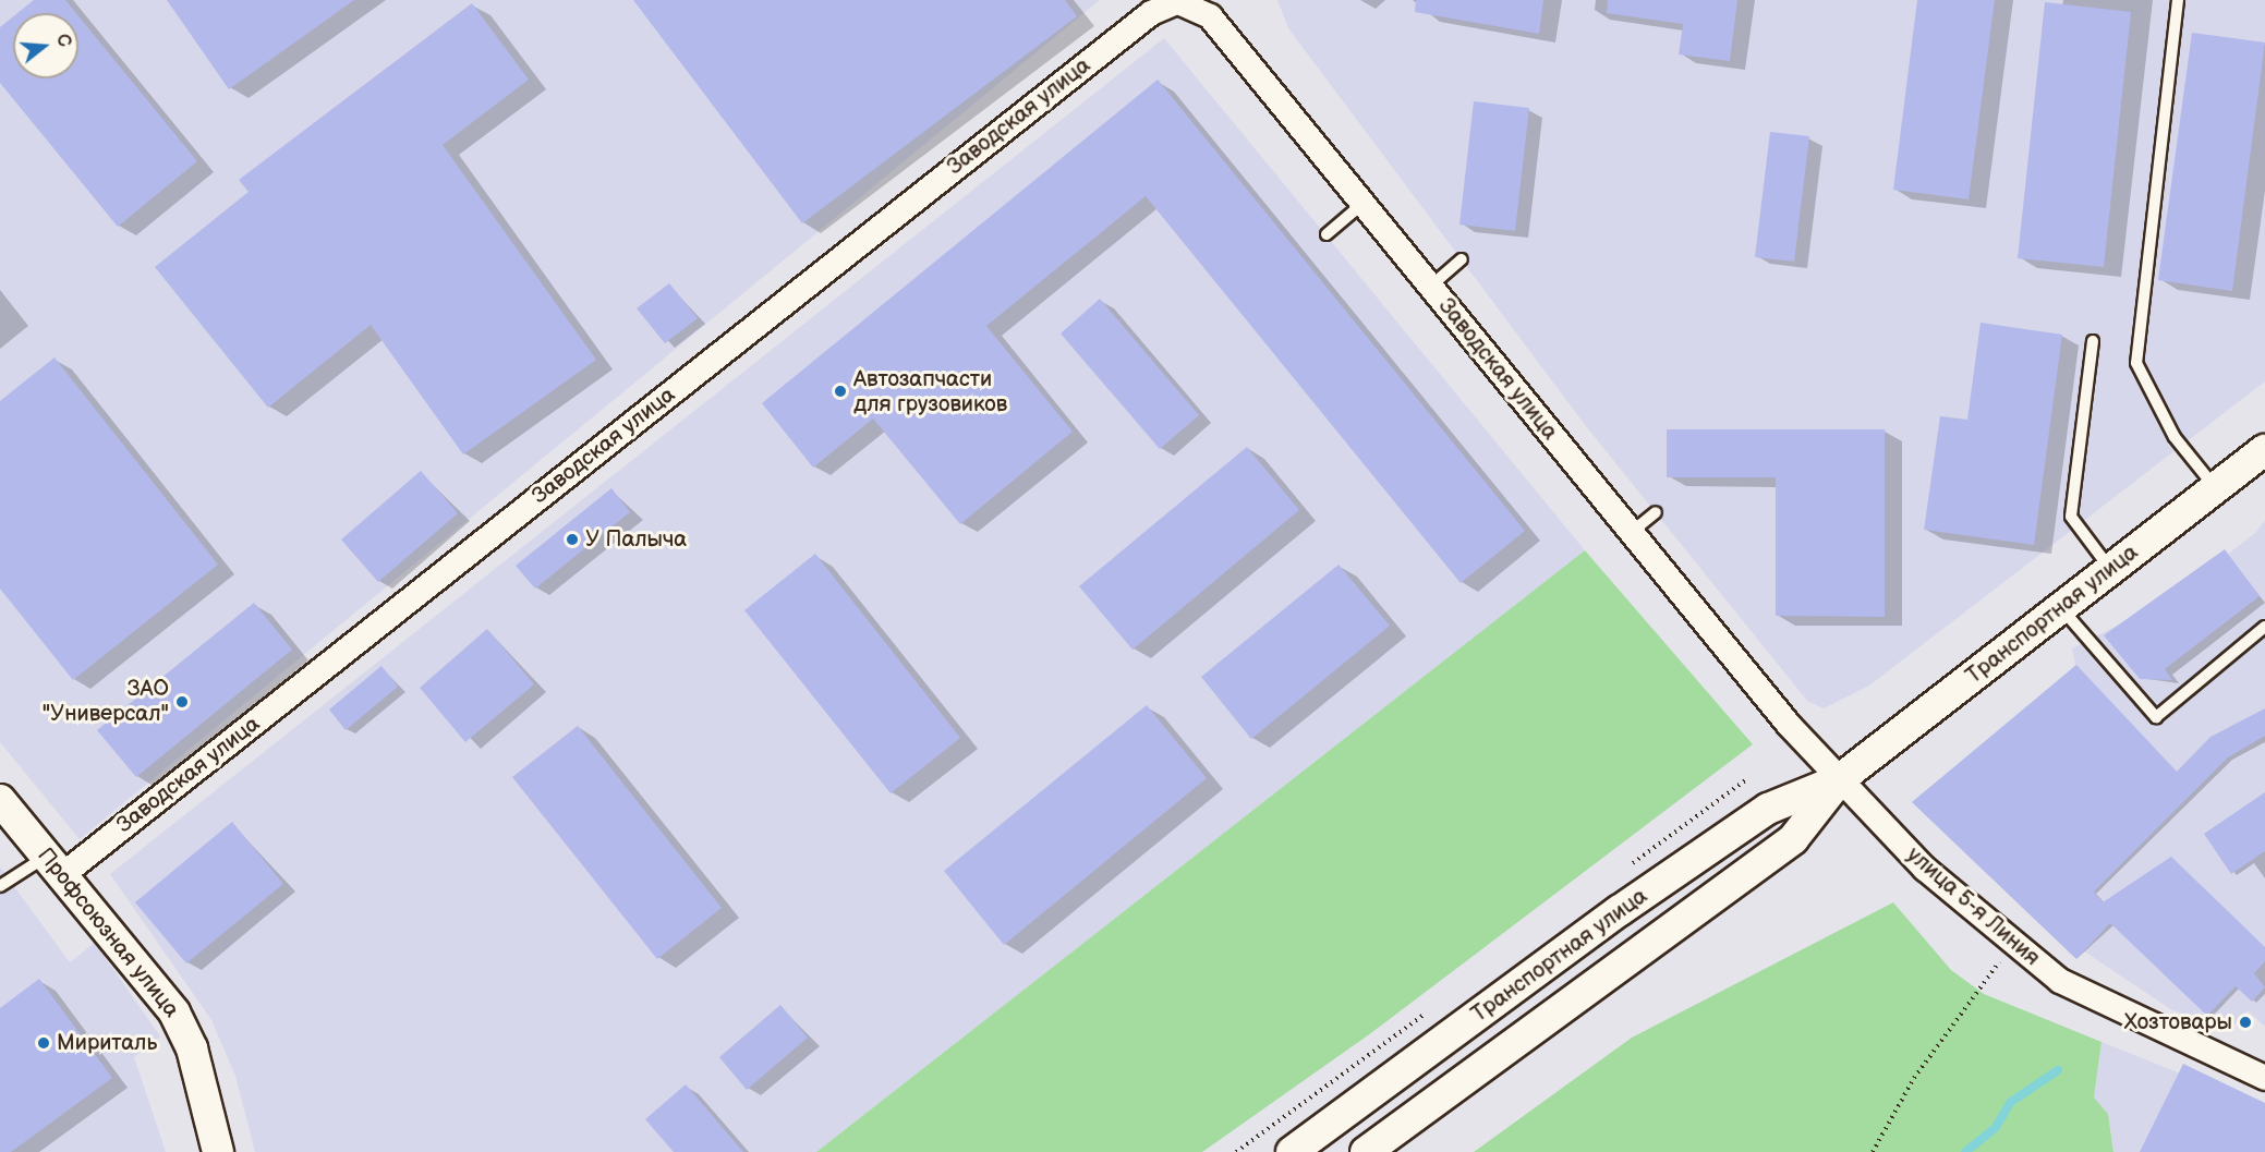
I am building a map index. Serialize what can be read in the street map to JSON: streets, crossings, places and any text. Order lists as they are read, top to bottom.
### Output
{
  "streets": {
    "street": [
      "Заводская улица",
      "Транспортная улица",
      "улица 5-я Линия",
      "Профсоюзная улица"
    ]
  },
  "crossings": [
    ["Заводская улица", "Транспортная улица"],
    ["Заводская улица", "улица 5-я Линия"],
    ["Заводская улица", "Профсоюзная улица"],
    ["Транспортная улица", "улица 5-я Линия"]
  ],
  "places": [
    "Автозапчасти для грузовиков",
    "У Палыча",
    "ЗАО \"Универсал\"",
    "Хозтовары",
    "Мириталь"
  ],
  "north": "right"
}
